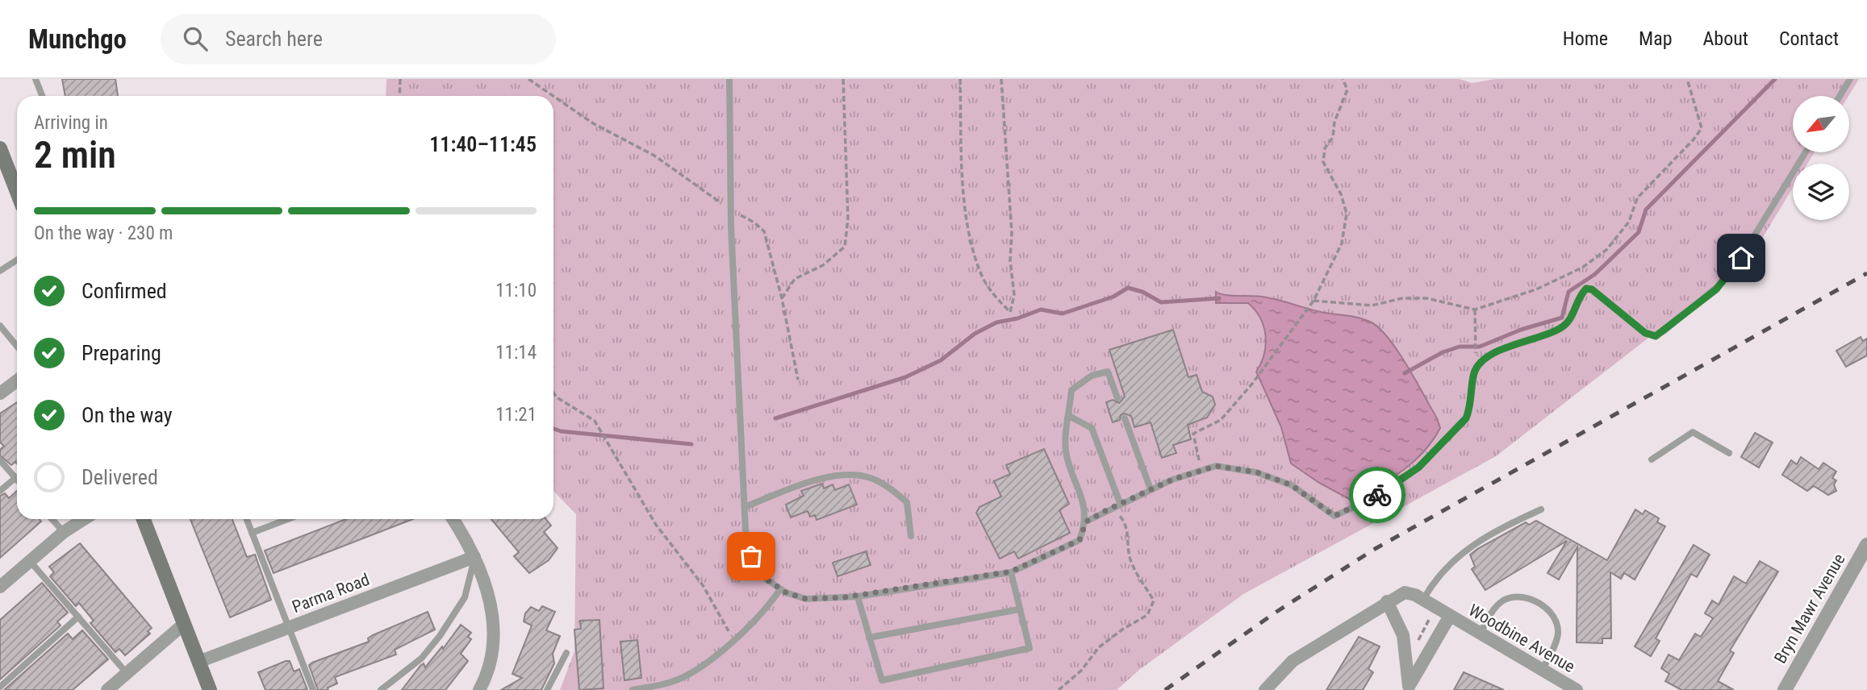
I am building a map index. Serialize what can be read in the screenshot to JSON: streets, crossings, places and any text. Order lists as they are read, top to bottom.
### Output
{
  "streets": {
    "street": ["Parma Road", "Bryn Mawr Avenue", "Woodbine Avenue"]
  },
  "north": "bottom left",
  "page": {
    "header": "Munchgo",
    "search": "Search here",
    "nav": [
      "Home",
      "Map",
      "About",
      "Contact"
    ],
    "heading": ["2 min", "Arriving in", "11:40–11:45"],
    "bar": "On the way · 230 m",
    "list": [
      ["Confirmed", "11:10"],
      ["Preparing", "11:14"],
      ["On the way", "11:21"],
      "Delivered"
    ]
  }
}
